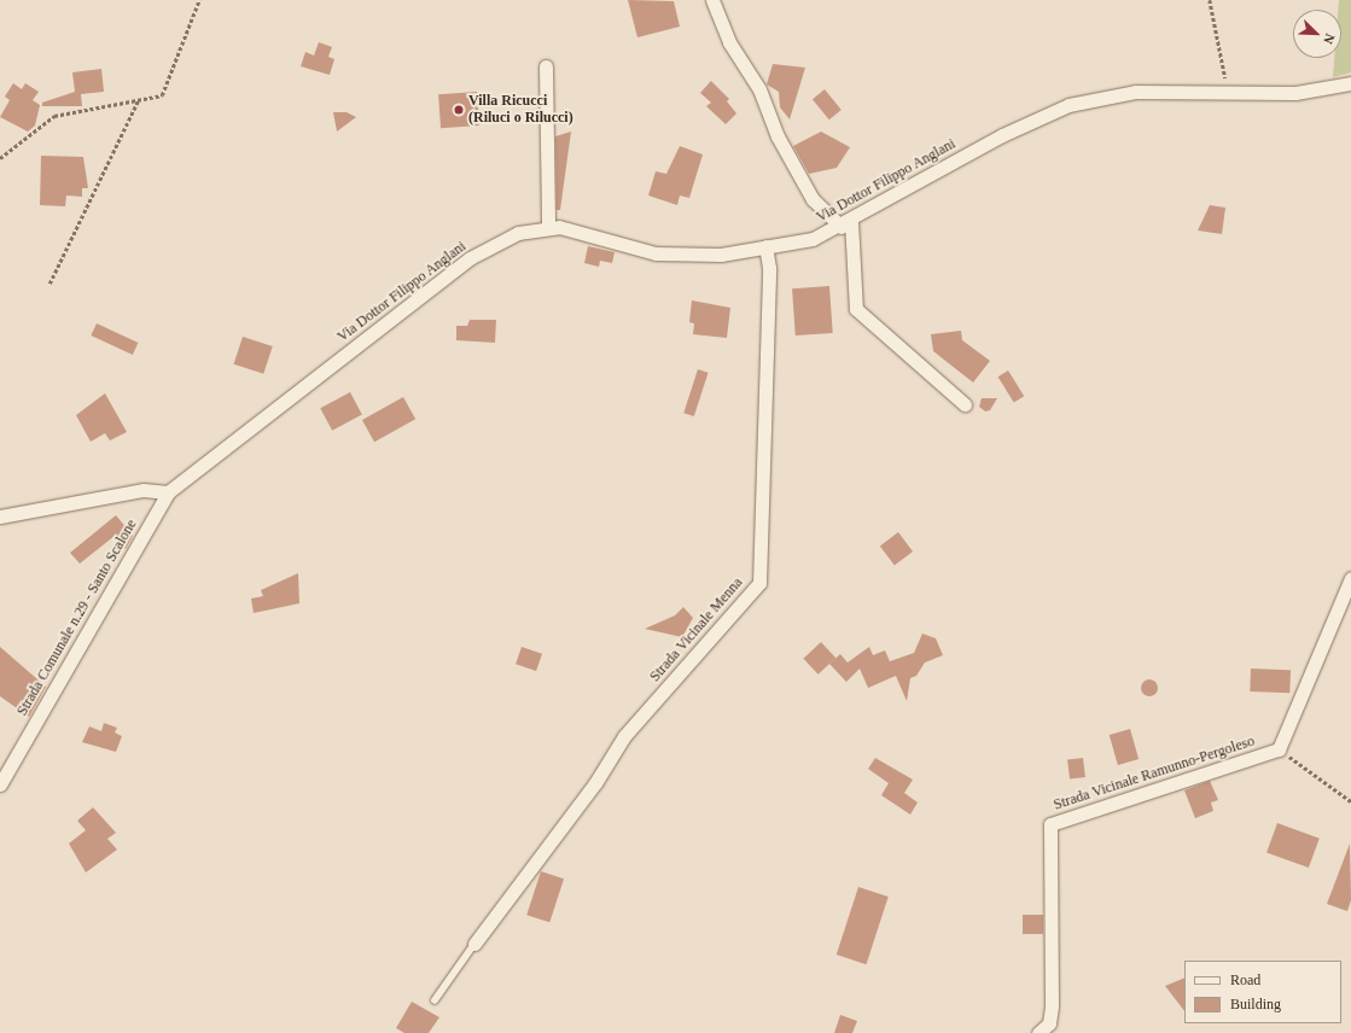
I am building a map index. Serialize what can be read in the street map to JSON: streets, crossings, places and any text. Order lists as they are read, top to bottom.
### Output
{
  "streets": {
    "street": [
      "Via Dottor Filippo Anglani",
      "Strada Comunale n.29 - Santo Scalone",
      "Strada Vicinale Menna",
      "Strada Vicinale Ramunno-Pergoleso"
    ]
  },
  "crossings": [
    ["Via Dottor Filippo Anglani", "Strada Comunale n.29 - Santo Scalone"],
    ["Via Dottor Filippo Anglani", "Strada Vicinale Menna"]
  ],
  "places": ["Villa Ricucci (Riluci o Rilucci)"],
  "legend": ["Road", "Building"],
  "north": "bottom right"
}
